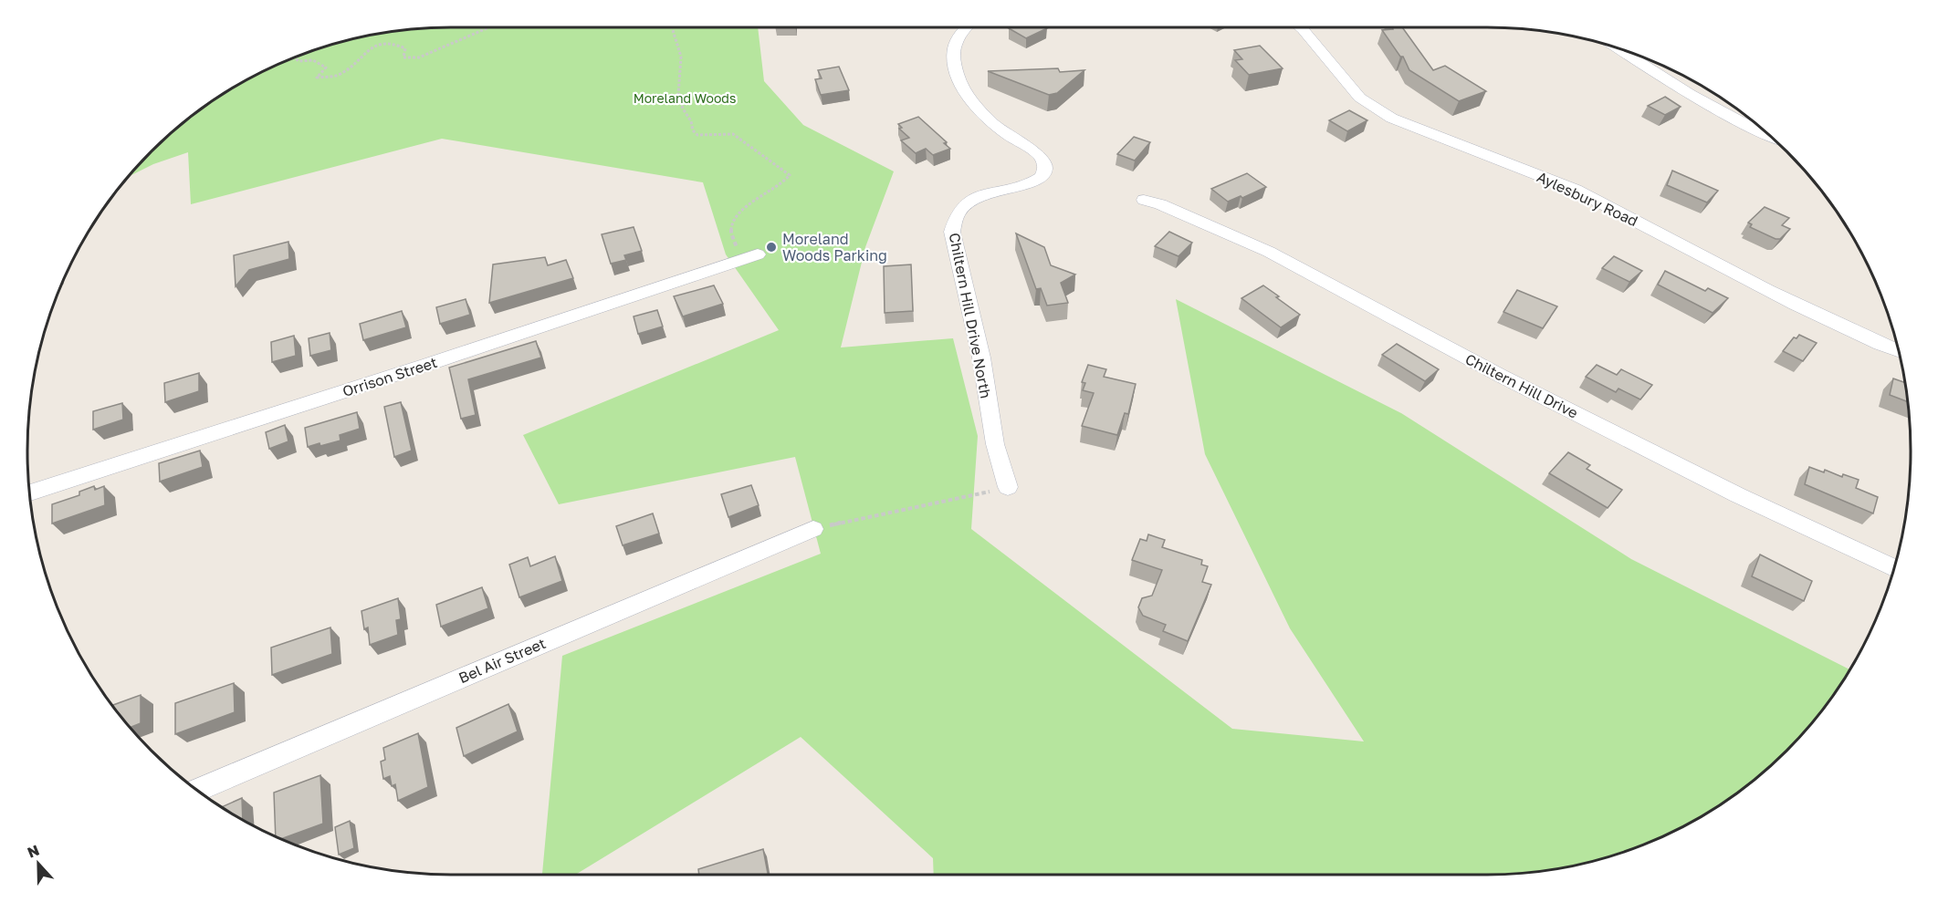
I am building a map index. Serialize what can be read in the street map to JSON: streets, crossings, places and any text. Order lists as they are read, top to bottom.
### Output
{
  "streets": {
    "street": [
      "Aylesbury Road",
      "Chiltern Hill Drive North",
      "Orrison Street",
      "Chiltern Hill Drive",
      "Bel Air Street"
    ]
  },
  "parks": ["Moreland Woods"],
  "places": ["Moreland Woods Parking"],
  "north": "top"
}
